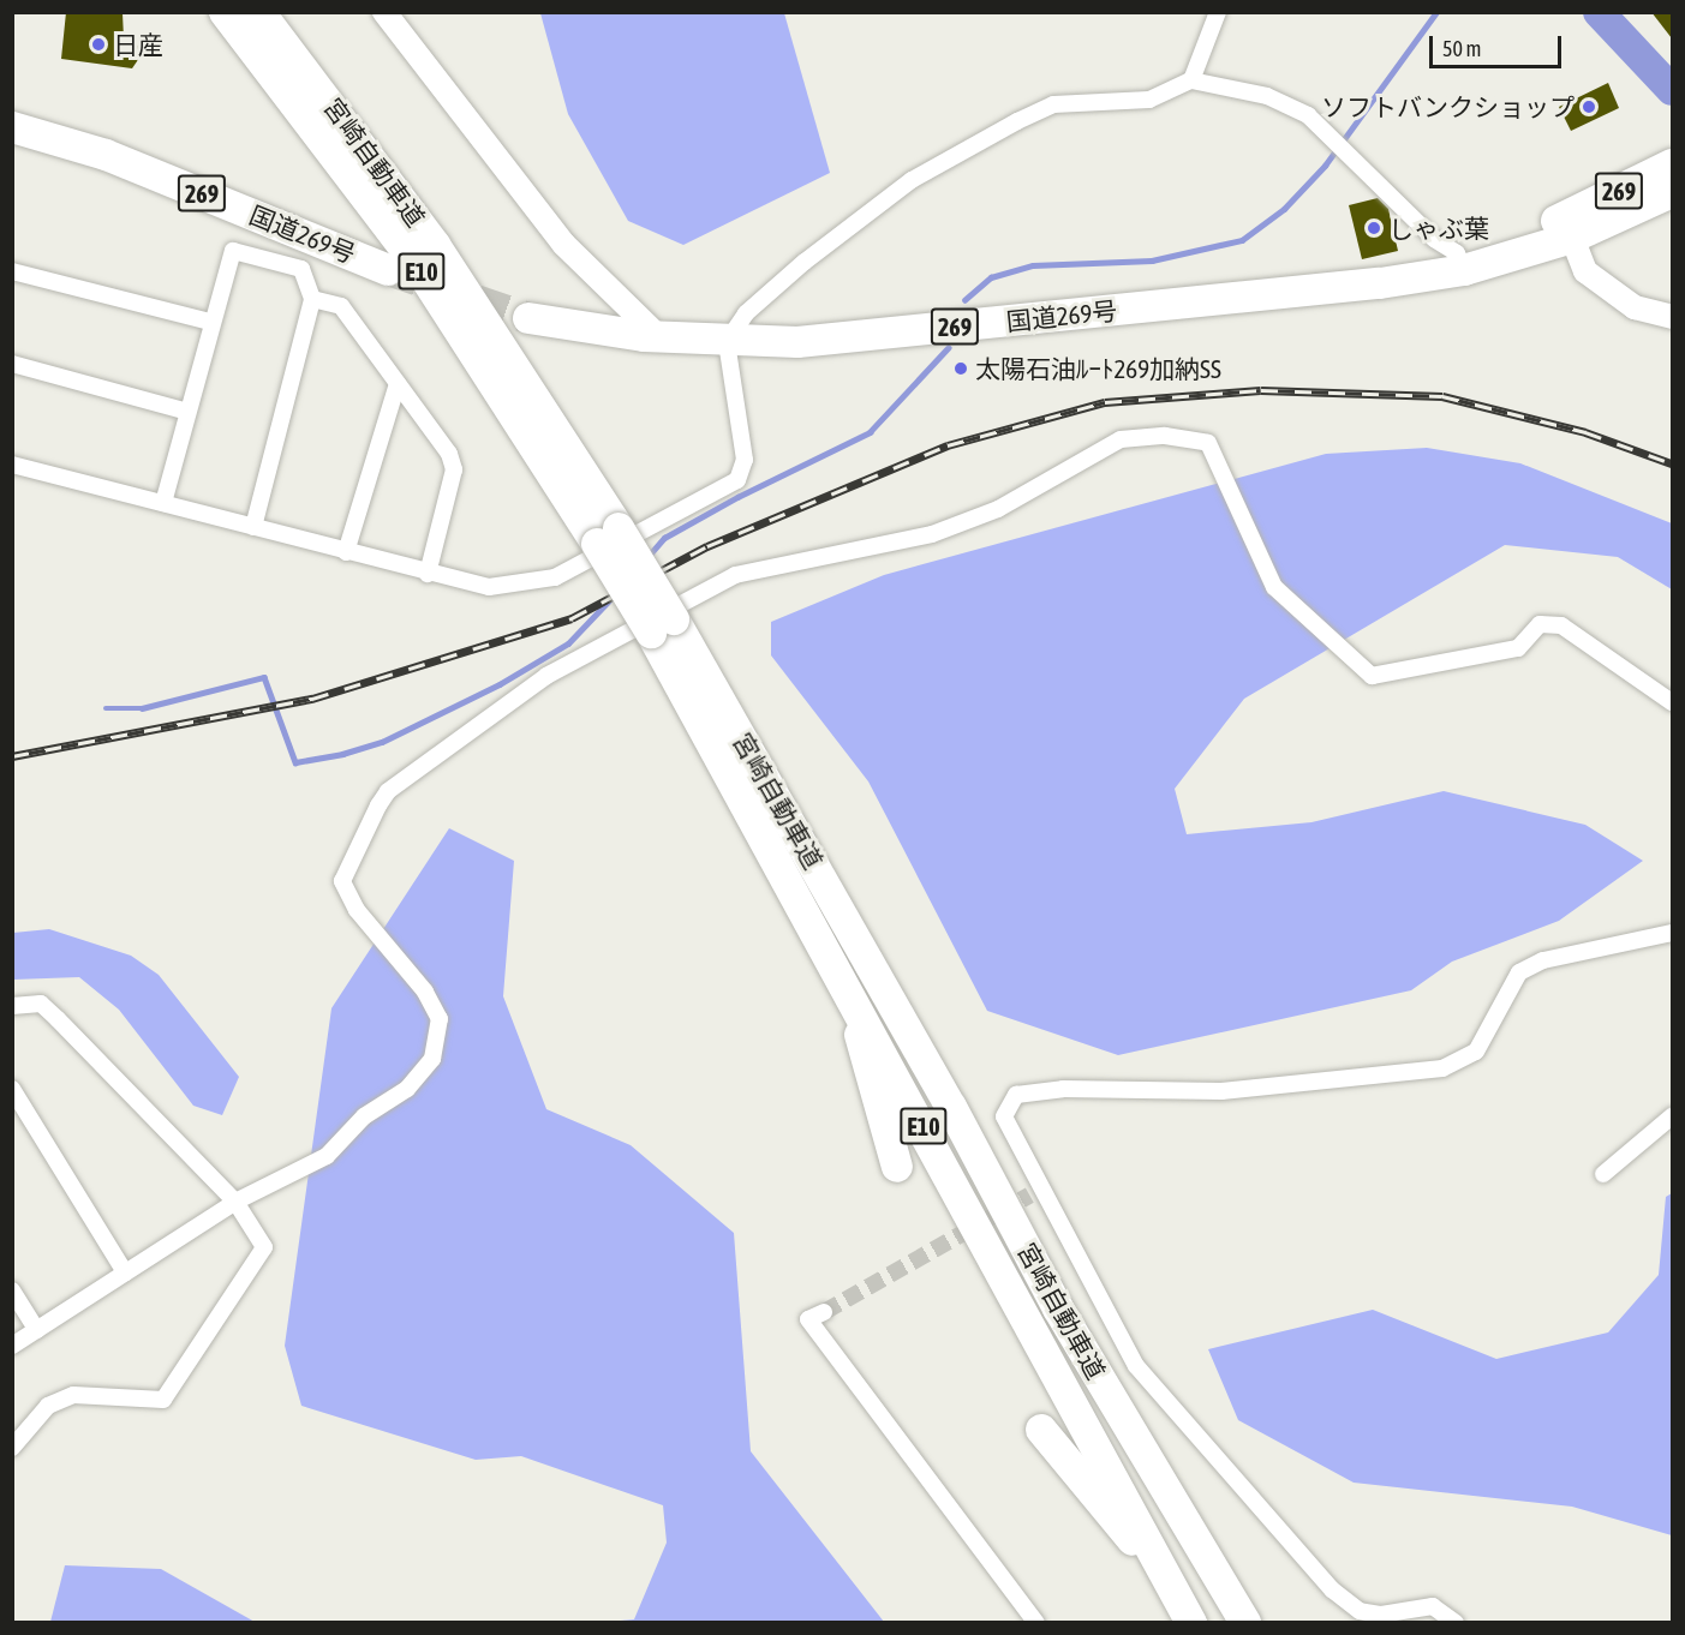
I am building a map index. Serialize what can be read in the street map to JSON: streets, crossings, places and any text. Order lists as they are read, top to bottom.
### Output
{
  "streets": {
    "highway": [
      "宮崎自動車道",
      "269",
      "国道269号",
      "E10"
    ]
  },
  "crossings": [
    ["269", "国道269号"]
  ],
  "places": [
    "日産",
    "ソフトバンクショップ",
    "しゃぶ葉",
    "太陽石油ﾙｰﾄ269加納SS"
  ],
  "scale_bar": "50 m"
}
